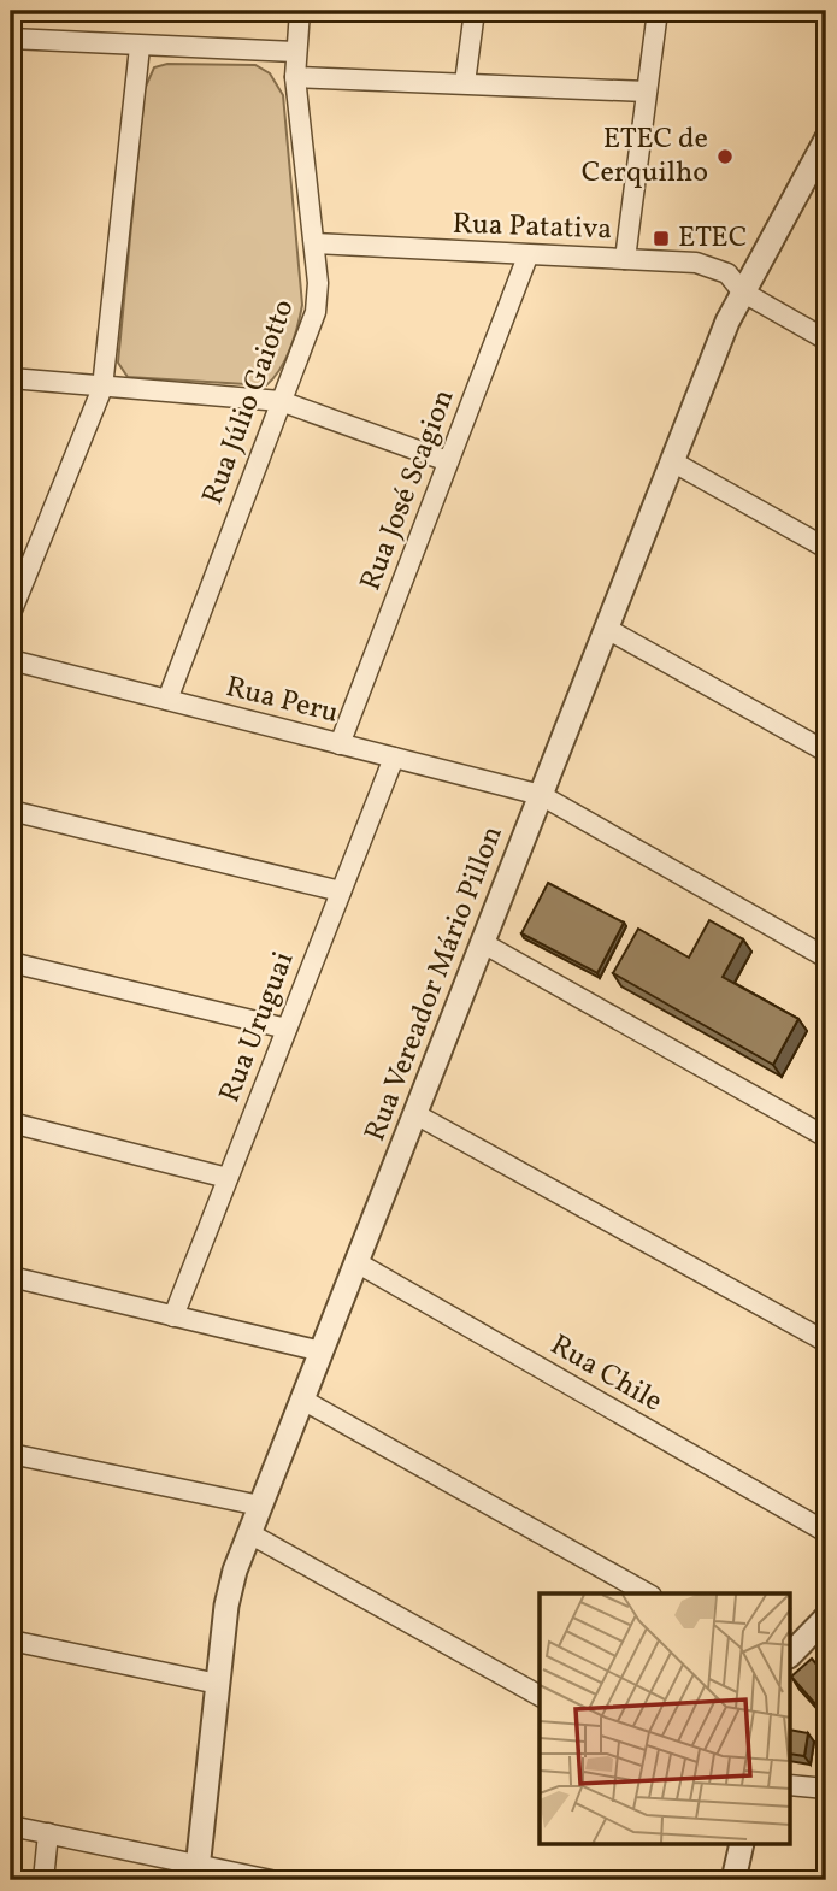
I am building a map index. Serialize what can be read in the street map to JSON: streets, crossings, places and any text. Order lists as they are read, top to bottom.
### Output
{
  "streets": {
    "street": [
      "Rua Patativa",
      "Rua Júlio Gaiotto",
      "Rua José Scagion",
      "Rua Peru",
      "Rua Vereador Mário Pillon",
      "Rua Uruguai",
      "Rua Chile"
    ]
  },
  "crossings": [
    ["Rua Patativa", "Rua Júlio Gaiotto"],
    ["Rua Patativa", "Rua José Scagion"],
    ["Rua Patativa", "Rua Vereador Mário Pillon"],
    ["Rua Júlio Gaiotto", "Rua Peru"],
    ["Rua José Scagion", "Rua Peru"],
    ["Rua Peru", "Rua Vereador Mário Pillon"],
    ["Rua Peru", "Rua Uruguai"],
    ["Rua Vereador Mário Pillon", "Rua Chile"]
  ],
  "places": {
    "other": ["ETEC de Cerquilho"],
    "transit": ["ETEC"]
  }
}
